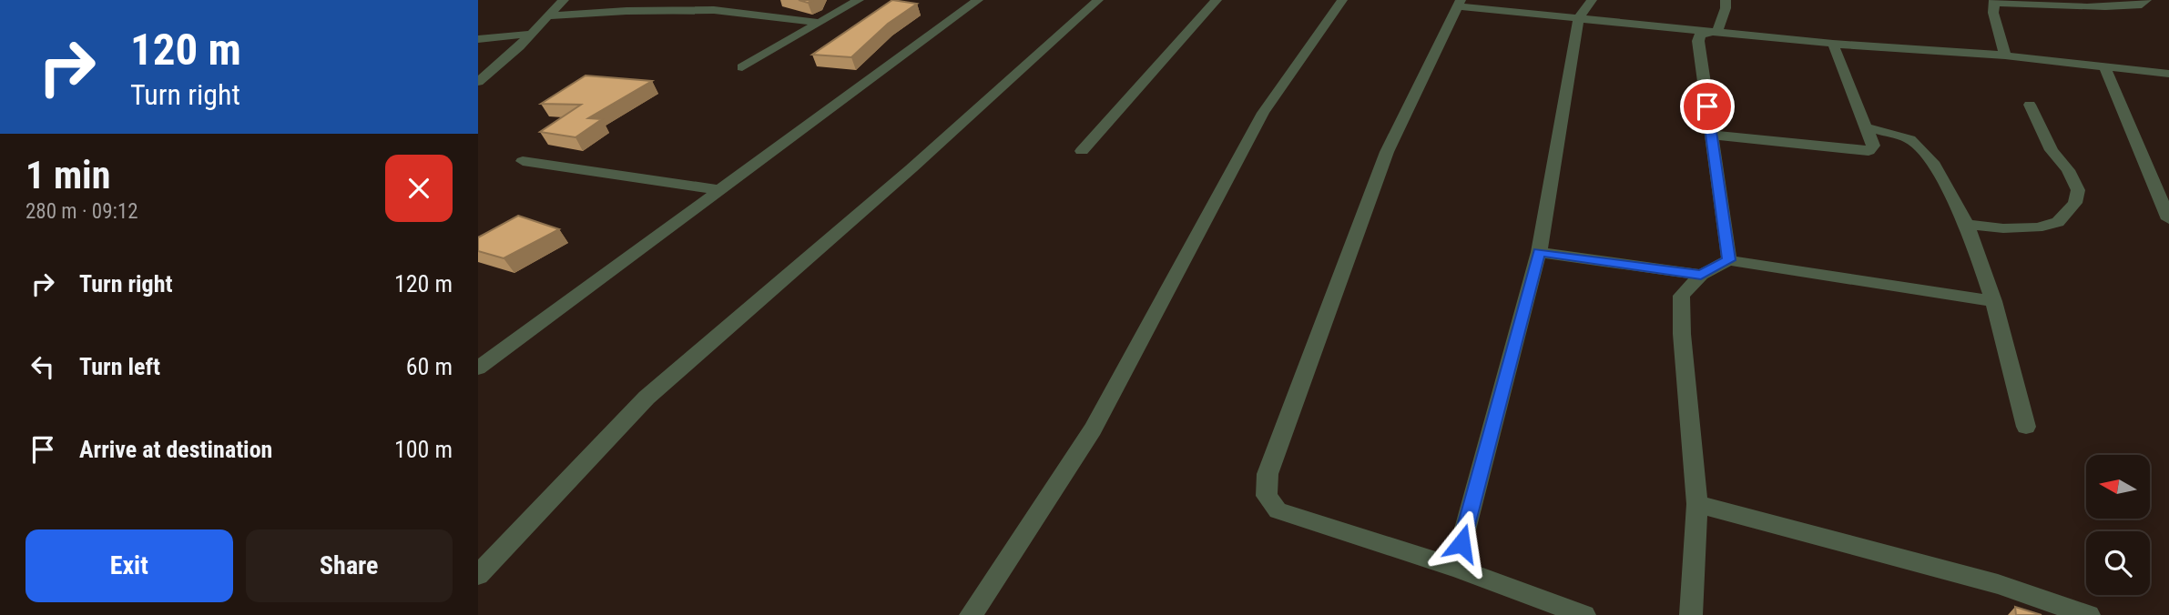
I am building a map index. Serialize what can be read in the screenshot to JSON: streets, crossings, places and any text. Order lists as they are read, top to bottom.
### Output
{
  "north": "left",
  "page": {
    "turn": ["120 m", "Turn right"],
    "heading": ["1 min", "280 m · 09:12"],
    "list": [
      {
        "name": "Turn right",
        "value": "120 m"
      },
      {
        "name": "Turn left",
        "value": "60 m"
      },
      {
        "name": "Arrive at destination",
        "value": "100 m"
      }
    ],
    "buttons": ["Exit", "Share"]
  }
}
